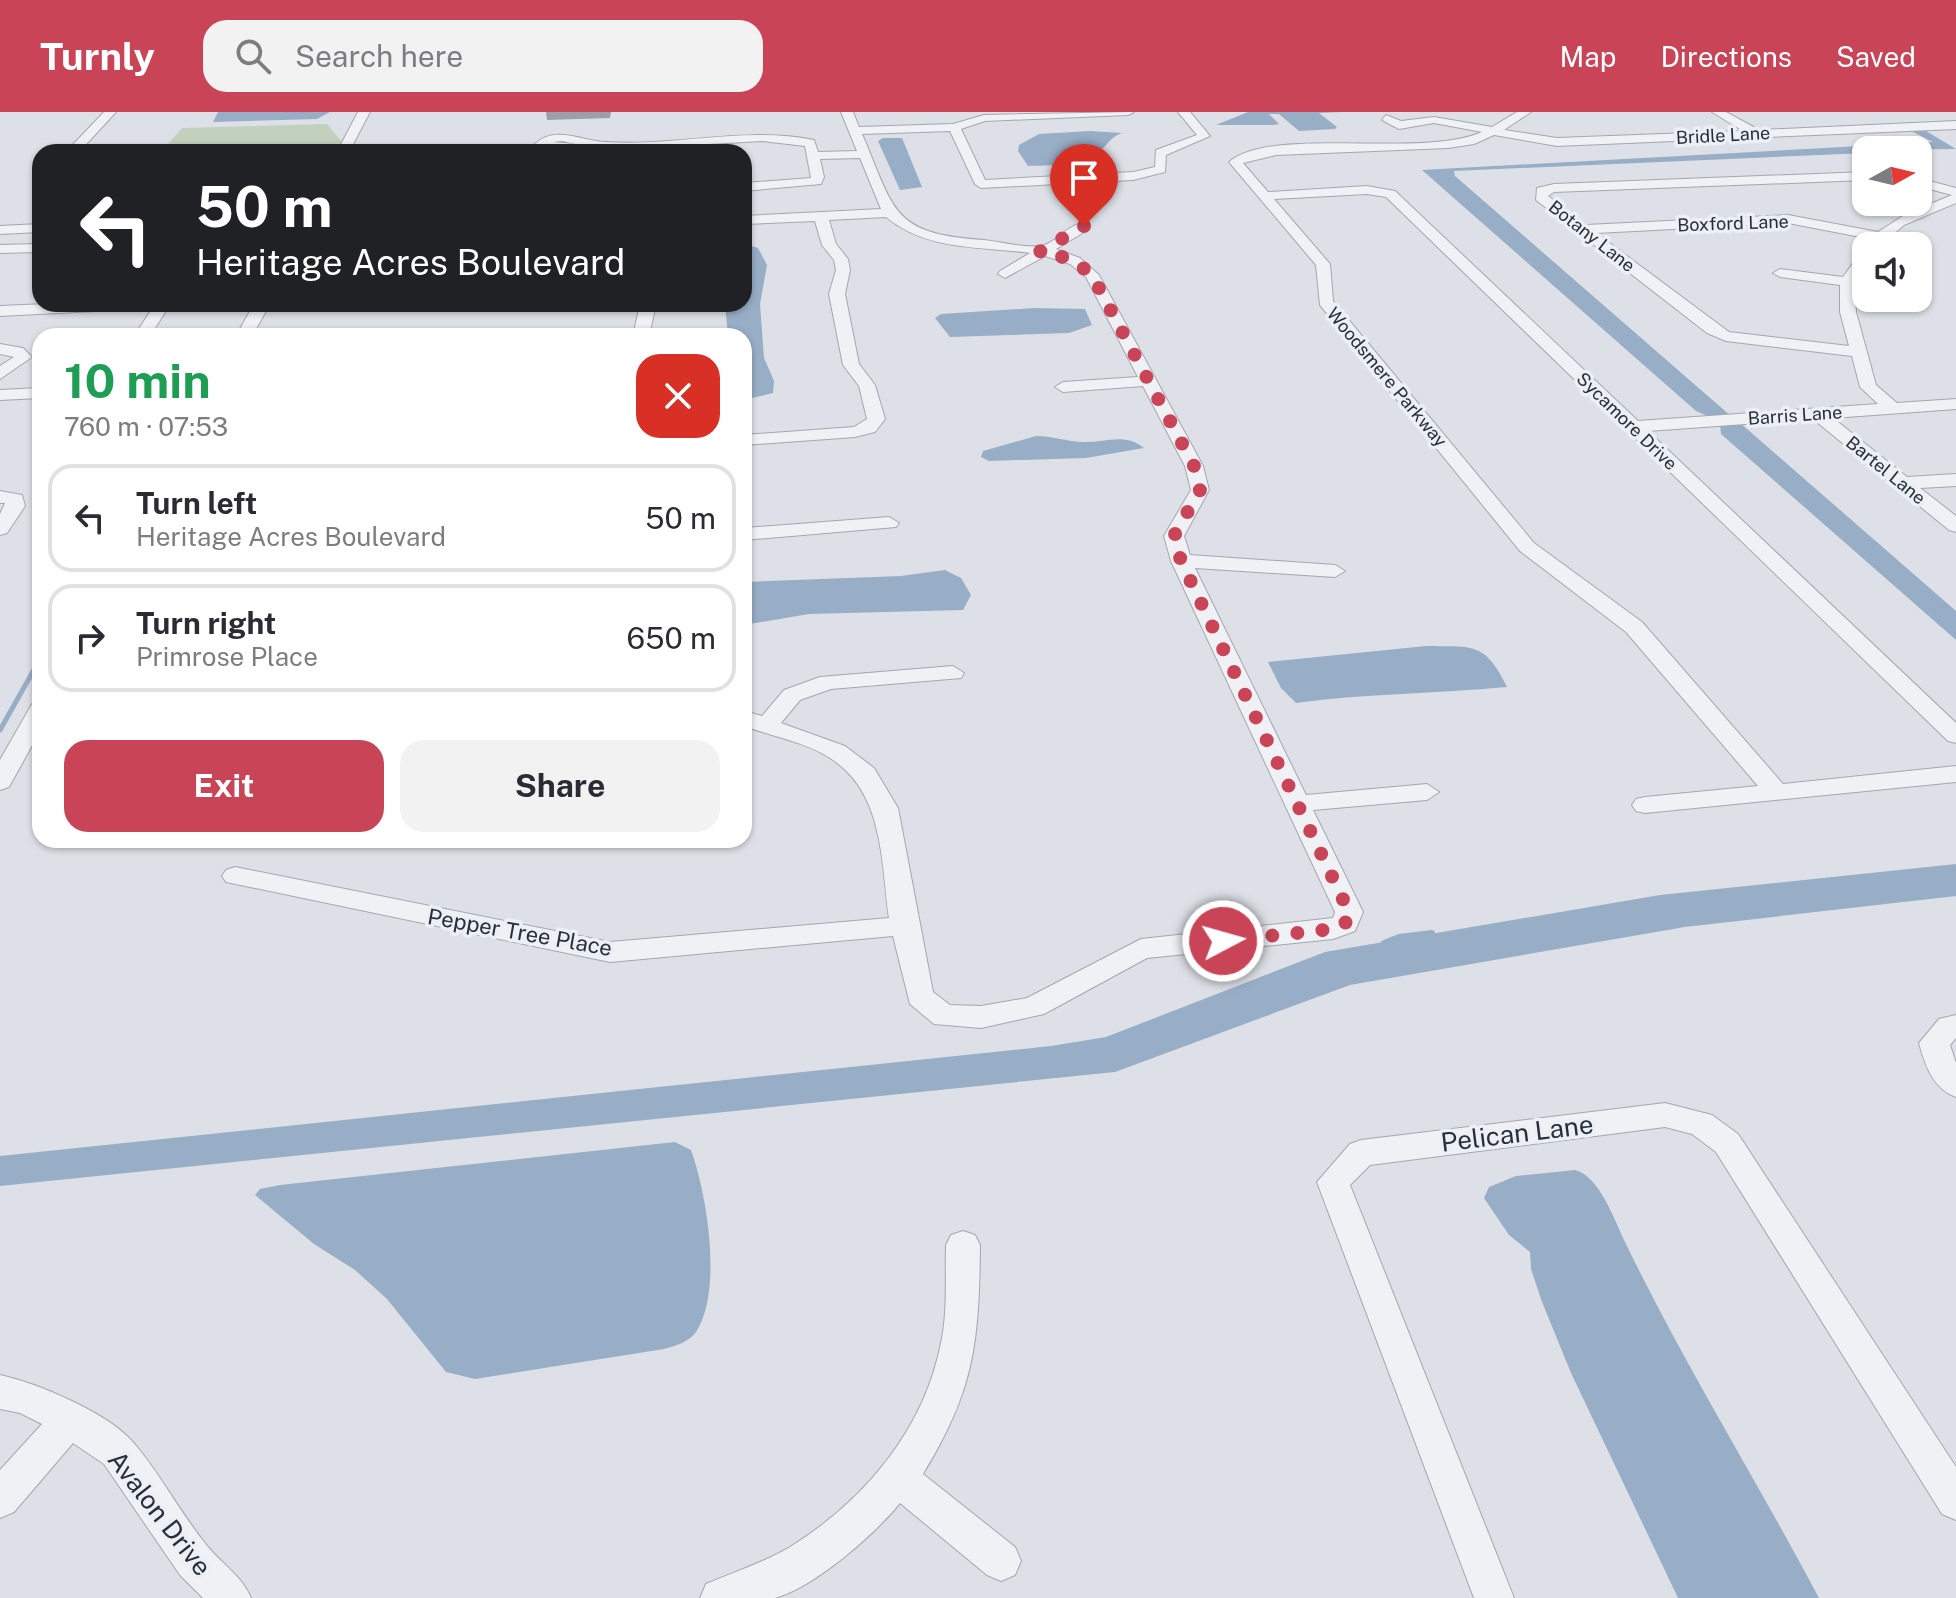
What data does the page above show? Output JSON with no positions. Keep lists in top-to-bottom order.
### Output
{
  "streets": {
    "street": [
      "Bridle Lane",
      "Boxford Lane",
      "Botany Lane",
      "Woodsmere Parkway",
      "Barris Lane",
      "Sycamore Drive",
      "Bartel Lane",
      "Pepper Tree Place",
      "Pelican Lane",
      "Avalon Drive"
    ]
  },
  "crossings": [
    ["Bridle Lane", "Woodsmere Parkway"],
    ["Boxford Lane", "Botany Lane"],
    ["Woodsmere Parkway", "Sycamore Drive"],
    ["Barris Lane", "Sycamore Drive"],
    ["Barris Lane", "Bartel Lane"]
  ],
  "north": "right",
  "page": {
    "header": "Turnly",
    "search": "Search here",
    "nav": ["Map", "Directions", "Saved"],
    "turn": ["50 m", "Heritage Acres Boulevard"],
    "heading": ["10 min", "760 m · 07:53"],
    "list": [
      {
        "name": "Turn left",
        "note": "Heritage Acres Boulevard",
        "value": "50 m"
      },
      {
        "name": "Turn right",
        "note": "Primrose Place",
        "value": "650 m"
      }
    ],
    "buttons": ["Exit", "Share"]
  }
}
